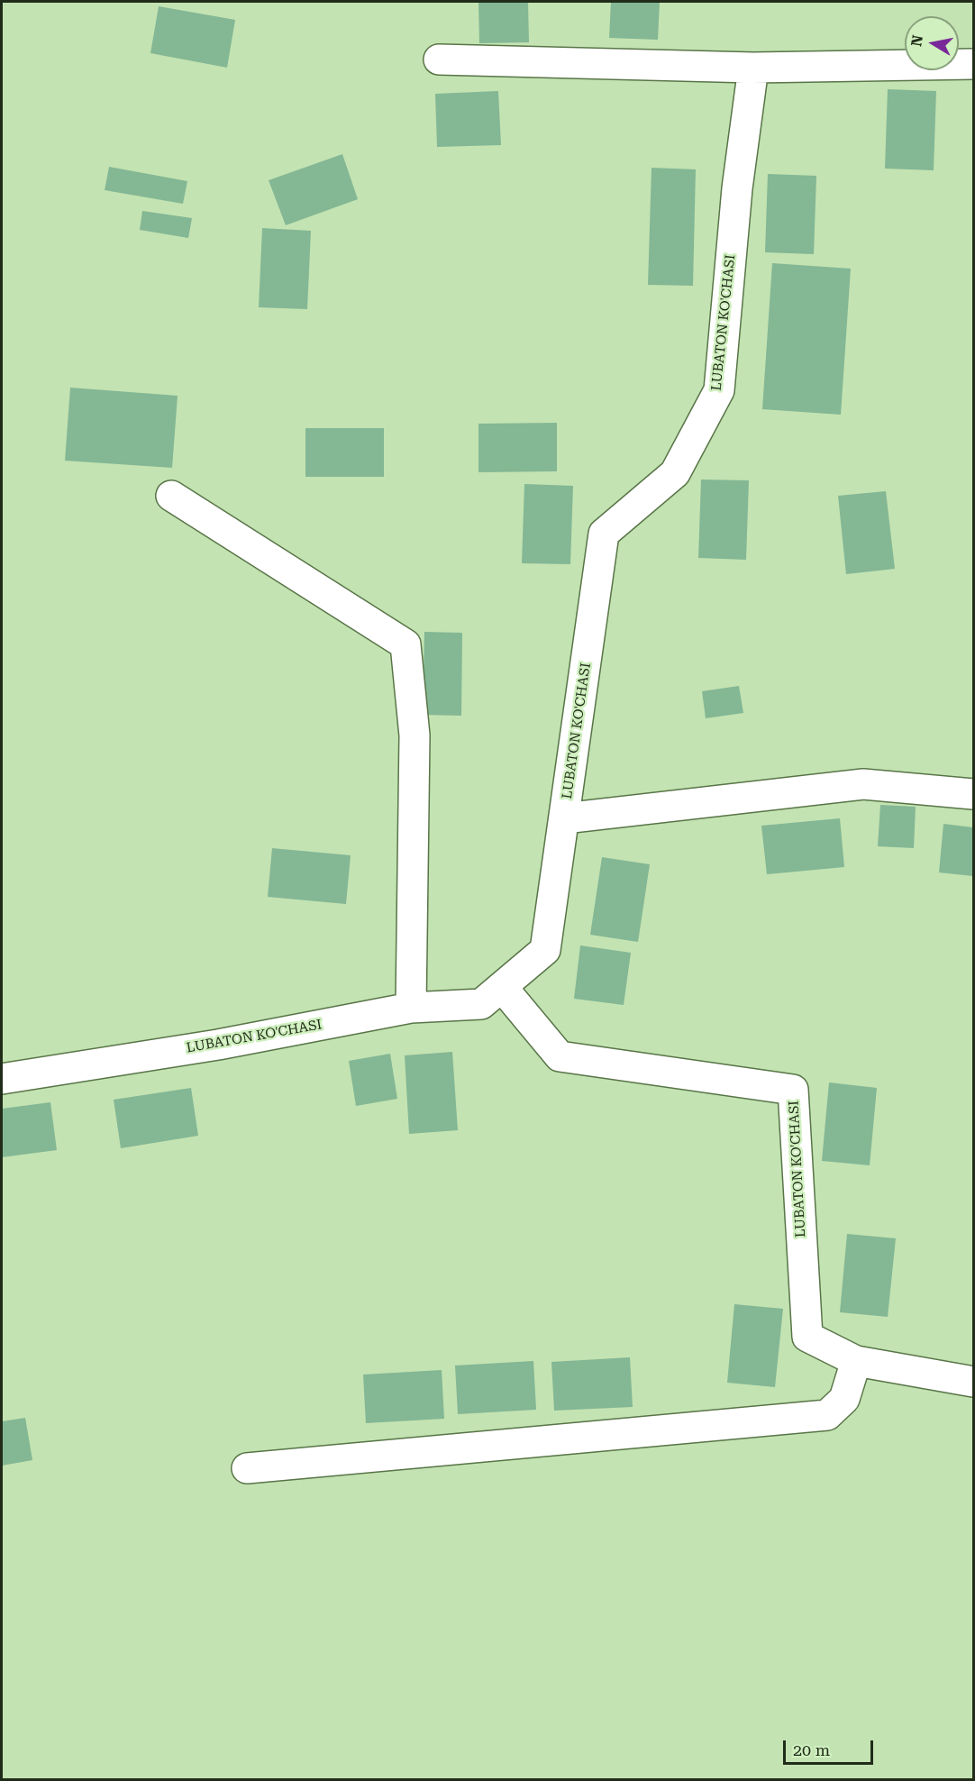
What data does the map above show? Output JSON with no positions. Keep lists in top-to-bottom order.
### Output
{
  "streets": {
    "street": ["LUBATON KO'CHASI"]
  },
  "scale_bar": "20 m",
  "north": "left"
}
